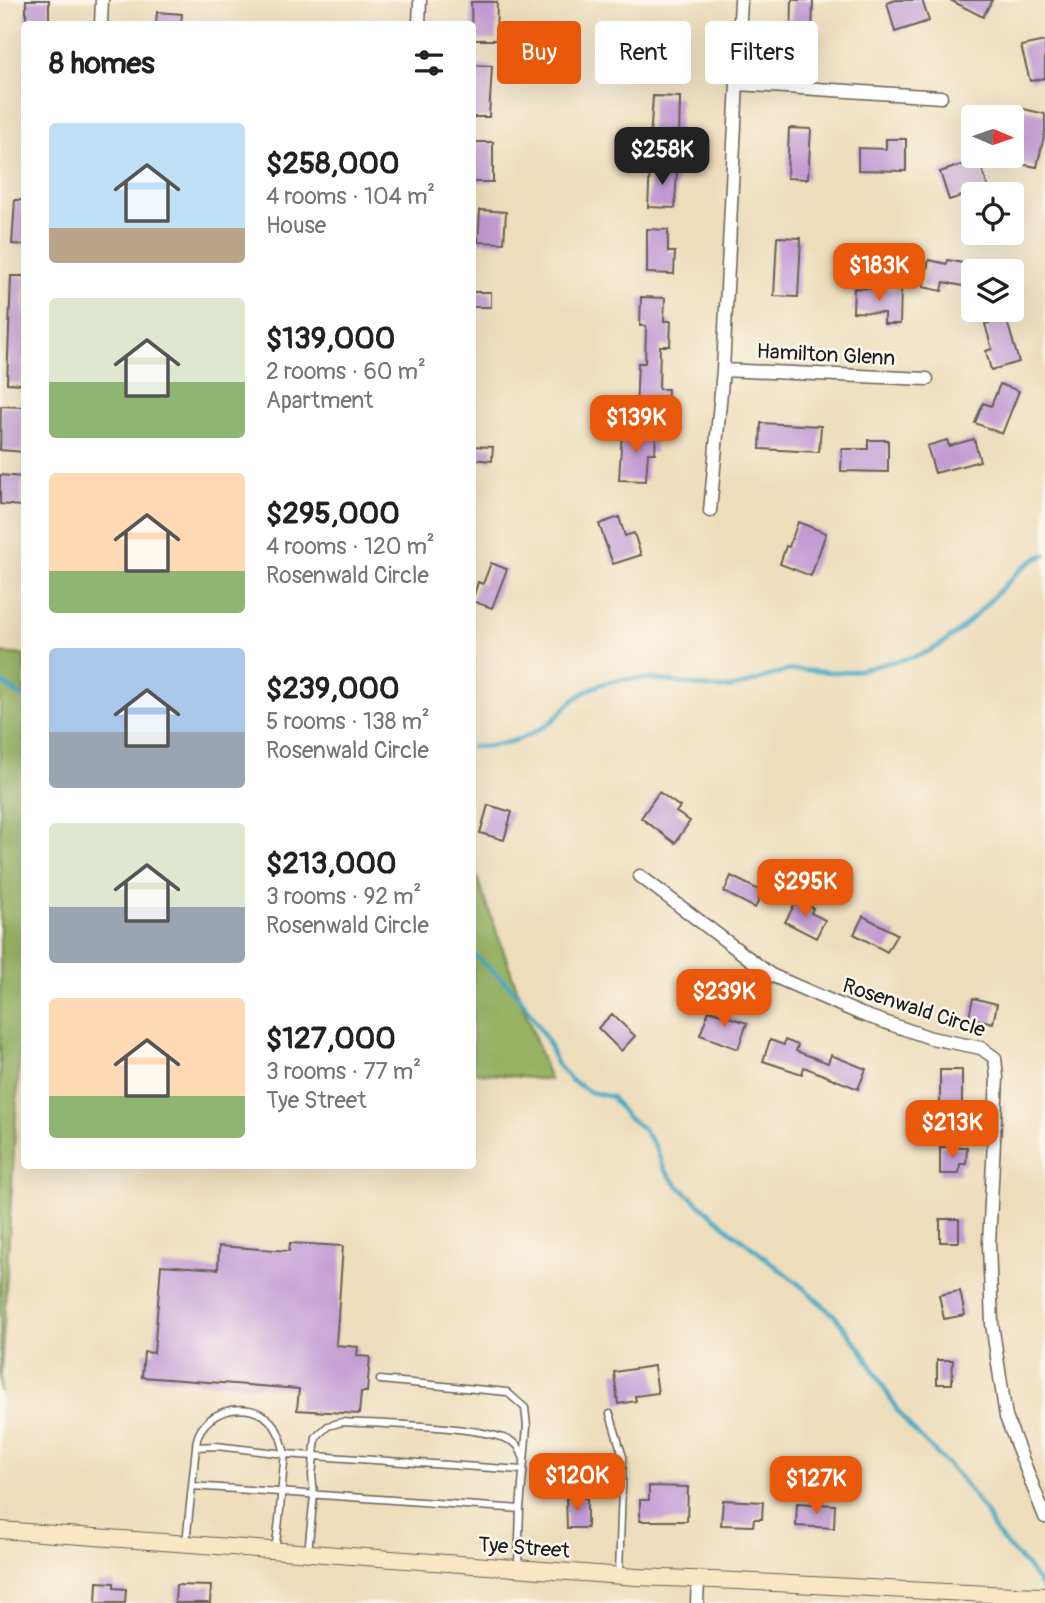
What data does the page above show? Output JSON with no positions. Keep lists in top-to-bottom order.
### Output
{
  "streets": {
    "street": ["Hamilton Glenn", "Rosenwald Circle", "Tye Street"]
  },
  "north": "right",
  "page": {
    "chip": ["Buy", "Rent", "Filters"],
    "heading": "8 homes",
    "list": [
      {
        "name": "$258,000",
        "note": "4 rooms · 104 m² · House"
      },
      {
        "name": "$139,000",
        "note": "2 rooms · 60 m² · Apartment"
      },
      {
        "name": "$295,000",
        "note": "4 rooms · 120 m² · Rosenwald Circle"
      },
      {
        "name": "$239,000",
        "note": "5 rooms · 138 m² · Rosenwald Circle"
      },
      {
        "name": "$213,000",
        "note": "3 rooms · 92 m² · Rosenwald Circle"
      },
      {
        "name": "$127,000",
        "note": "3 rooms · 77 m² · Tye Street"
      }
    ],
    "price": [
      "$258K",
      "$183K",
      "$139K",
      "$295K",
      "$239K",
      "$213K",
      "$120K",
      "$127K"
    ]
  }
}
